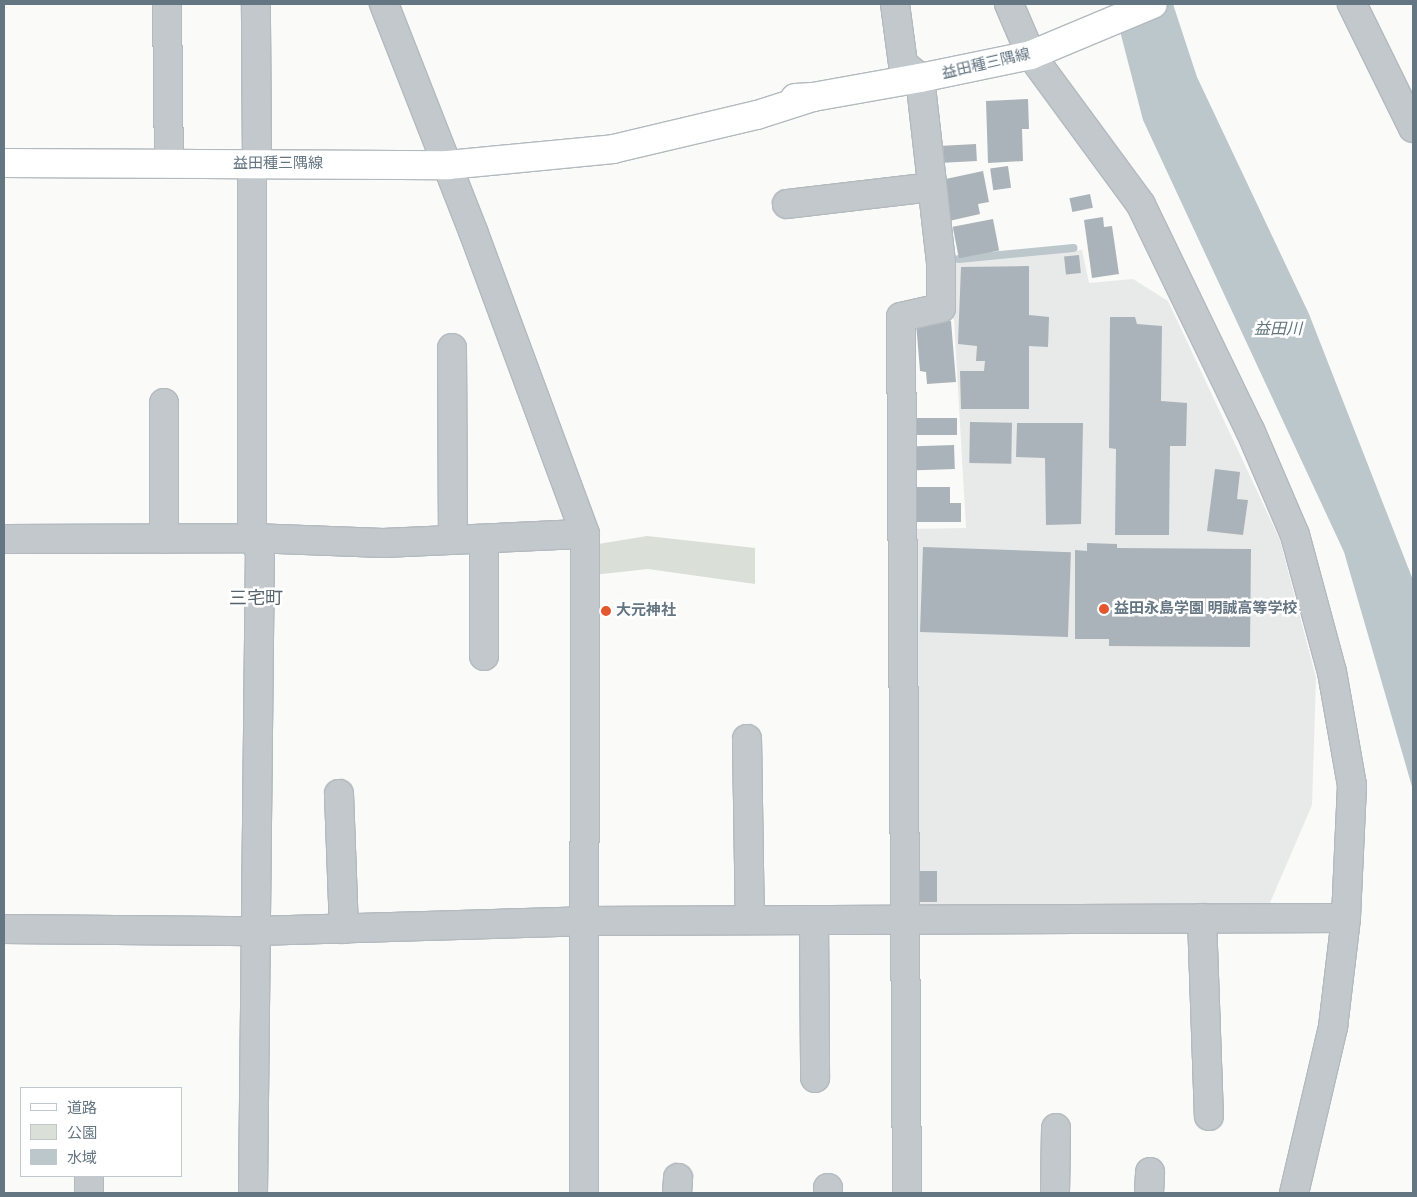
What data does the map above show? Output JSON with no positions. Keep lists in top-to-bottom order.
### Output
{
  "streets": {
    "main road": ["益田種三隅線"]
  },
  "districts": ["三宅町"],
  "water": ["益田川"],
  "places": ["益田永島学園 明誠高等学校", "大元神社"],
  "legend": ["道路", "公園", "水域"]
}
